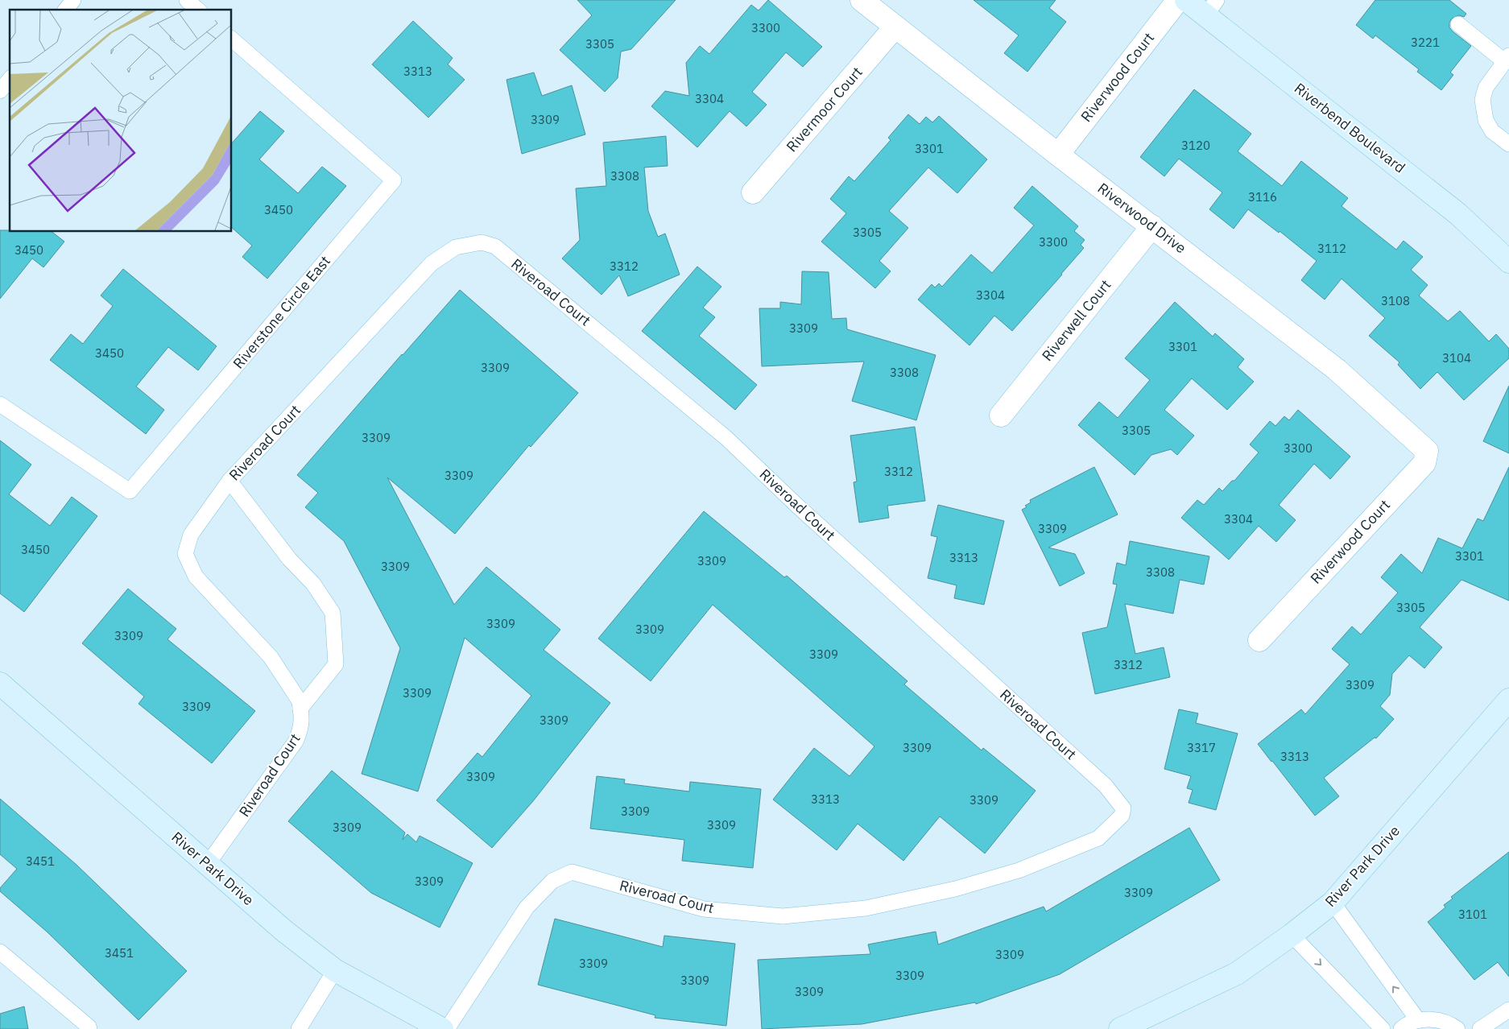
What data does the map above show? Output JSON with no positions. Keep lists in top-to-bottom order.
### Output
{
  "streets": {
    "street": [
      "Riverwood Court",
      "Rivermoor Court",
      "Riverbend Boulevard",
      "Riverwood Drive",
      "Riverwell Court",
      "River Park Drive"
    ],
    "lane": ["Riveroad Court", "Riverstone Circle East"]
  },
  "crossings": [
    ["Riverwood Court", "Riverwood Drive"],
    ["Rivermoor Court", "Riverwood Drive"],
    ["Riverwood Drive", "Riverwell Court"],
    ["Riveroad Court", "River Park Drive"]
  ],
  "house_numbers": [
    "3300",
    "3221",
    "3305",
    "3313",
    "3304",
    "3309",
    "3120",
    "3301",
    "3308",
    "3116",
    "3450",
    "3305",
    "3300",
    "3112",
    "3450",
    "3312",
    "3304",
    "3108",
    "3309",
    "3301",
    "3450",
    "3104",
    "3309",
    "3308",
    "3305",
    "3309",
    "3300",
    "3312",
    "3309",
    "3304",
    "3309",
    "3450",
    "3301",
    "3313",
    "3309",
    "3309",
    "3308",
    "3305",
    "3309",
    "3309",
    "3309",
    "3309",
    "3312",
    "3309",
    "3309",
    "3309",
    "3309",
    "3309",
    "3317",
    "3313",
    "3309",
    "3313",
    "3309",
    "3309",
    "3309",
    "3309",
    "3451",
    "3309",
    "3309",
    "3101",
    "3451",
    "3309",
    "3309",
    "3309",
    "3309",
    "3309"
  ]
}
